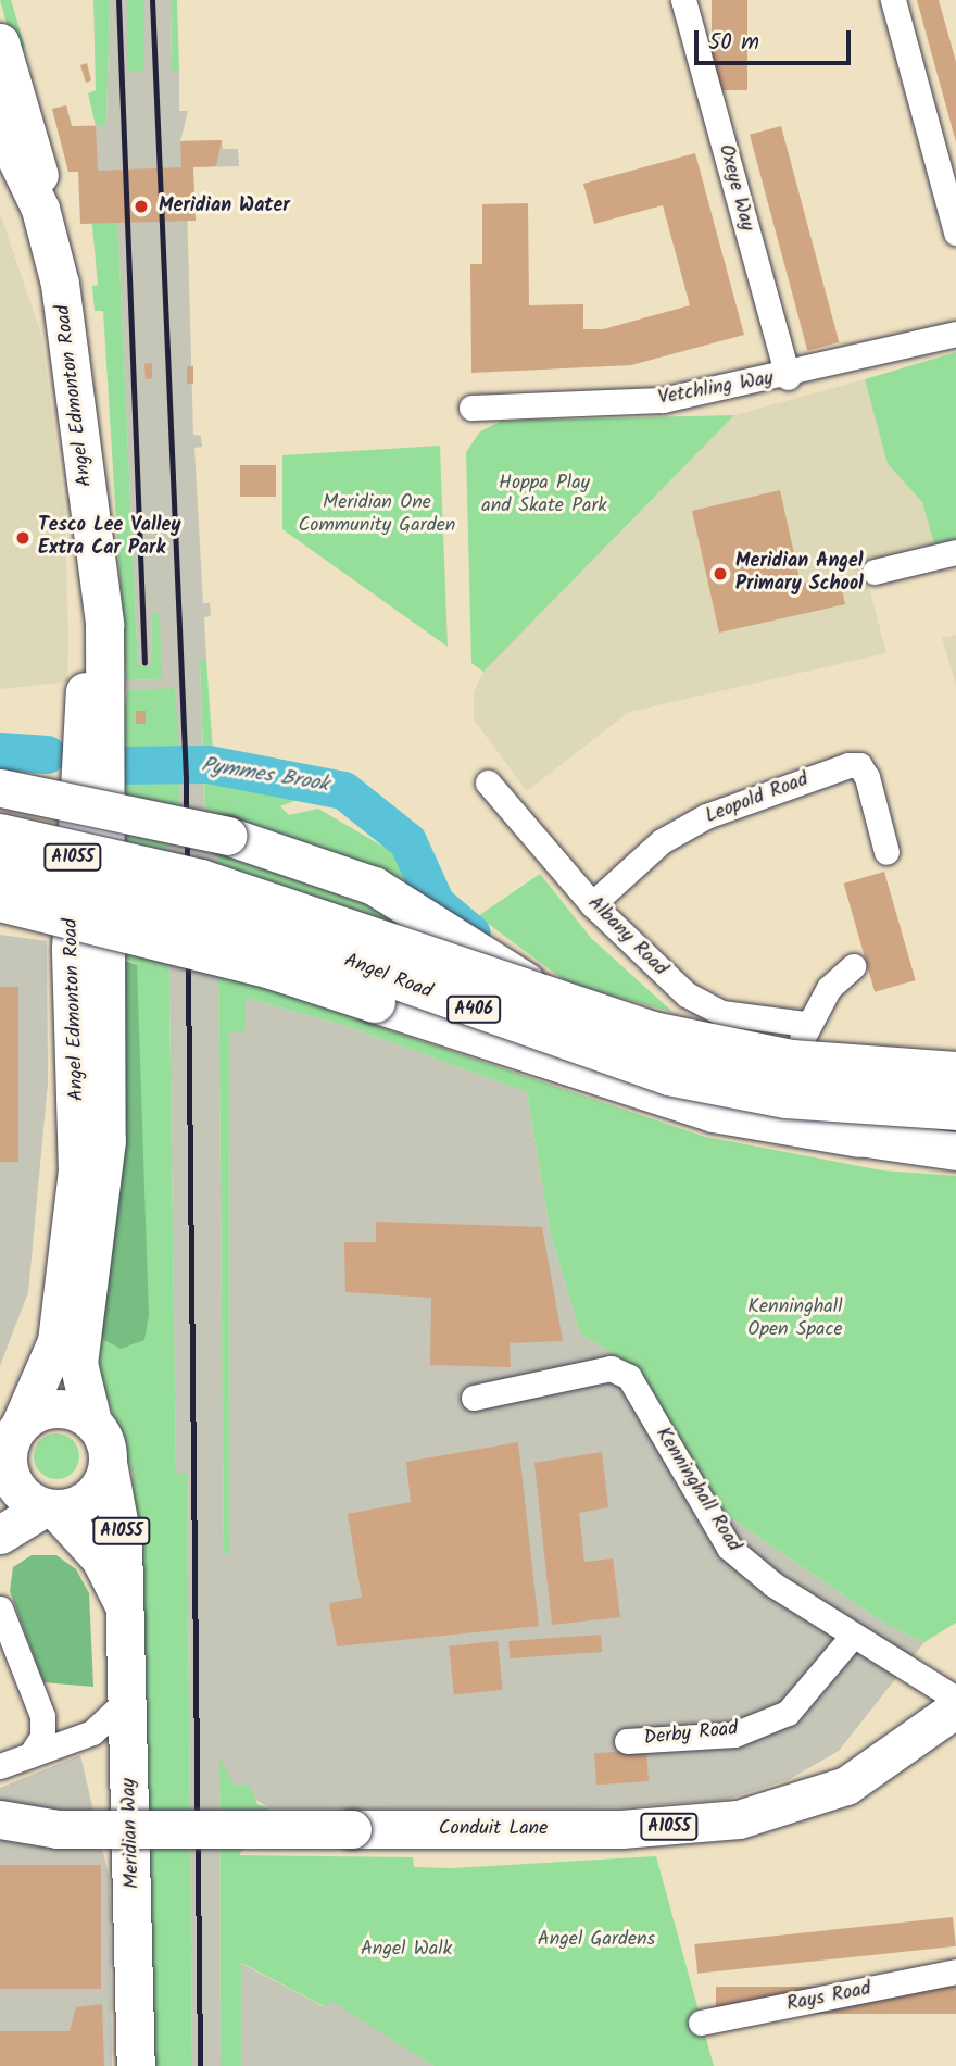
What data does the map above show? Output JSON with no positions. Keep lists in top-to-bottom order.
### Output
{
  "streets": {
    "highway": ["Angel Road", "A406"],
    "main road": [
      "Angel Edmonton Road",
      "A1055",
      "Conduit Lane",
      "Meridian Way"
    ],
    "street": [
      "Oxeye Way",
      "Vetchling Way",
      "Leopold Road",
      "Albany Road",
      "Kenninghall Road",
      "Derby Road",
      "Rays Road"
    ]
  },
  "crossings": [
    ["Oxeye Way", "Vetchling Way"],
    ["Angel Edmonton Road", "Meridian Way"],
    ["Leopold Road", "Albany Road"],
    ["Angel Road", "A406"],
    ["Kenninghall Road", "Derby Road"]
  ],
  "water": ["Pymmes Brook"],
  "parks": [
    "Hoppa Play and Skate Park",
    "Meridian One Community Garden",
    "Kenninghall Open Space",
    "Angel Gardens",
    "Angel Walk"
  ],
  "places": ["Meridian Water", "Tesco Lee Valley Extra Car Park", "Meridian Angel Primary School"],
  "scale_bar": "50 m"
}
